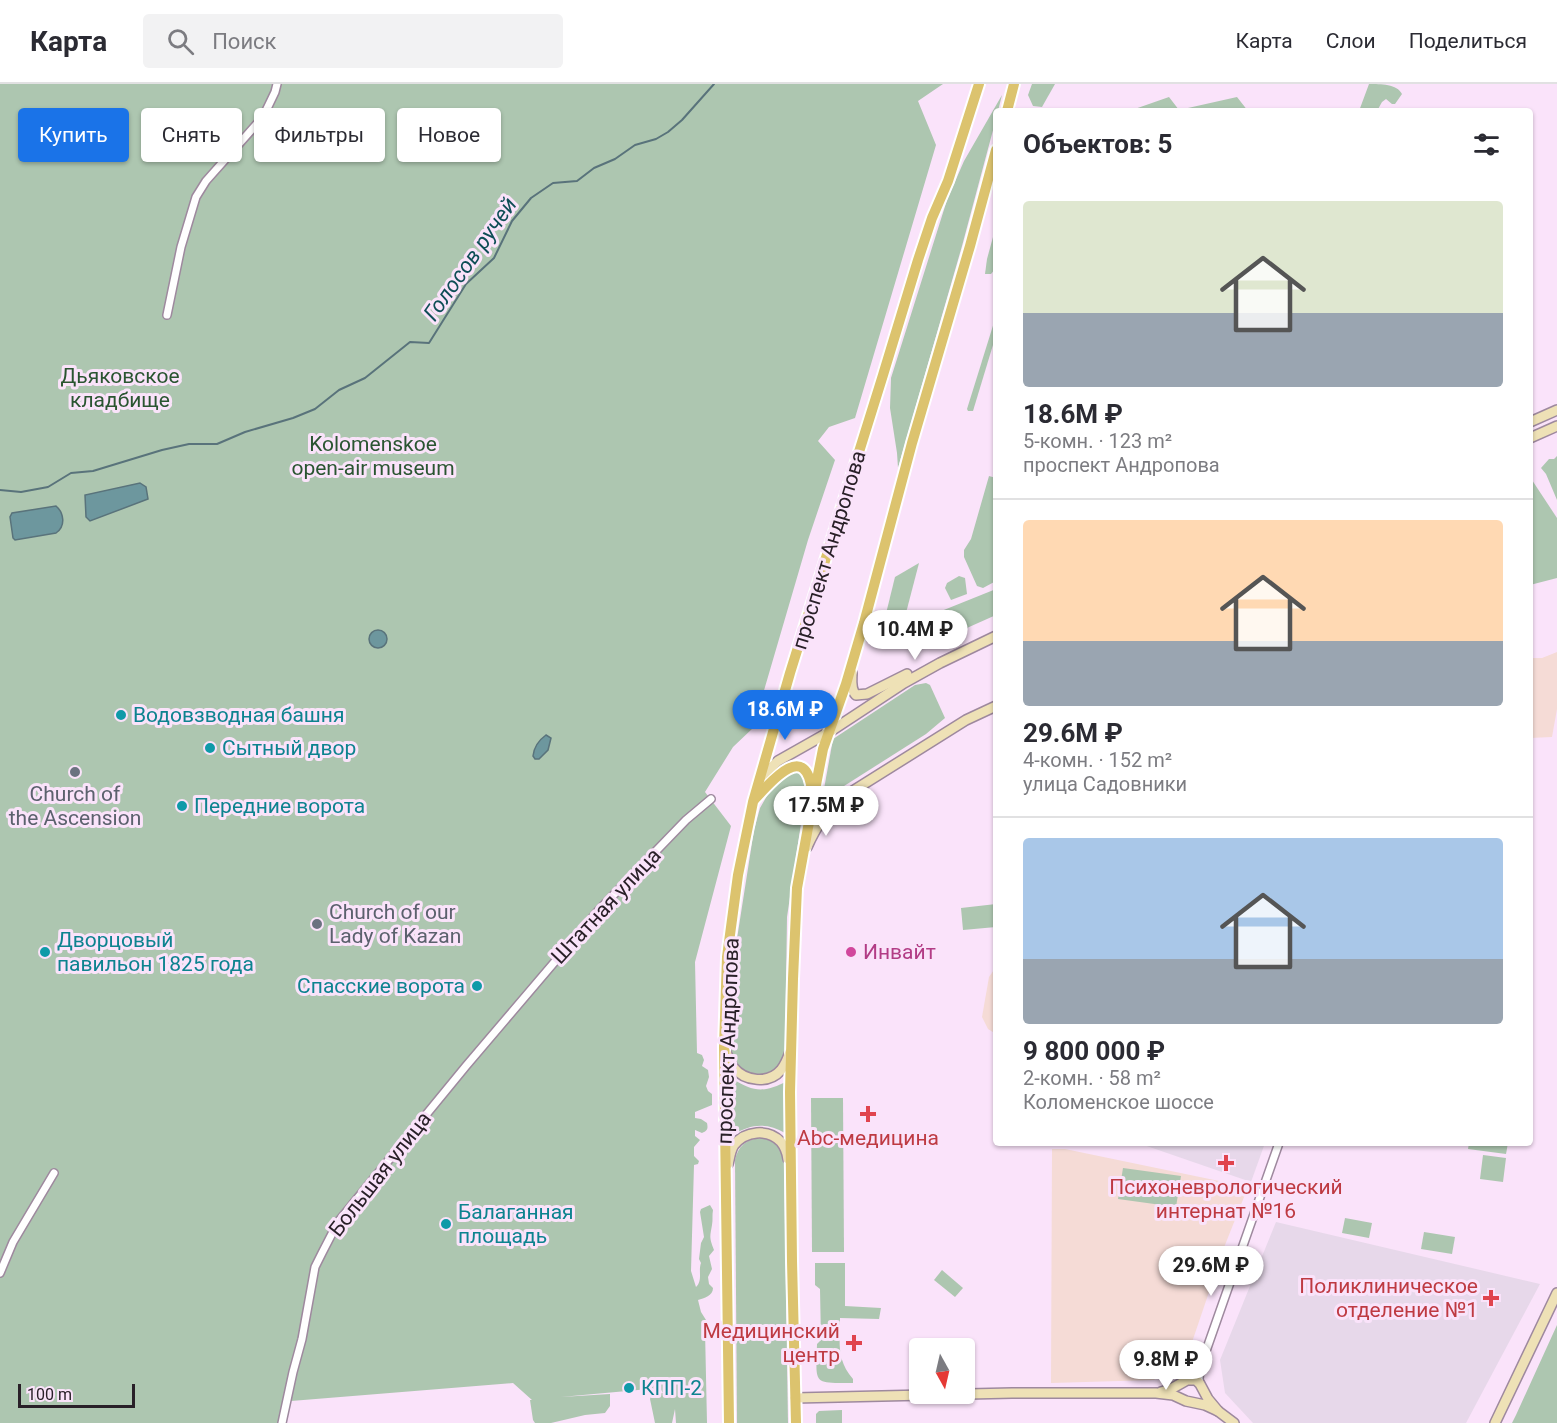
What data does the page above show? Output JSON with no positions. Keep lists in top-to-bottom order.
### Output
{
  "streets": {
    "main road": ["проспект Андропова"],
    "street": ["Штатная улица", "Большая улица"]
  },
  "crossings": [
    ["Штатная улица", "Большая улица"]
  ],
  "water": ["Голосов ручей"],
  "parks": ["Дьяковское кладбище", "Kolomenskoe open-air museum"],
  "places": {
    "other": [
      "Водовзводная башня",
      "Сытный двор",
      "Church of the Ascension",
      "Передние ворота",
      "Church of our Lady of Kazan",
      "Дворцовый павильон 1825 года",
      "Инвайт",
      "Спасские ворота",
      "Балаганная площадь",
      "КПП-2"
    ],
    "health": [
      "Abc-медицина",
      "Психоневрологический интернат №16",
      "Поликлиническое отделение №1",
      "Медицинский центр"
    ]
  },
  "scale_bar": "100 m",
  "north": "bottom",
  "page": {
    "header": "Карта",
    "search": "Поиск",
    "nav": ["Карта", "Слои", "Поделиться"],
    "chip": [
      "Купить",
      "Снять",
      "Фильтры",
      "Новое"
    ],
    "heading": "Объектов: 5",
    "list": [
      {
        "name": "18.6M ₽",
        "note": "5-комн. · 123 m² · проспект Андропова"
      },
      {
        "name": "29.6M ₽",
        "note": "4-комн. · 152 m² · улица Садовники"
      },
      {
        "name": "9 800 000 ₽",
        "note": "2-комн. · 58 m² · Коломенское шоссе"
      }
    ],
    "price": [
      "10.4M ₽",
      "18.6M ₽",
      "17.5M ₽",
      "29.6M ₽",
      "9.8M ₽"
    ],
    "scale": "100 m"
  }
}
